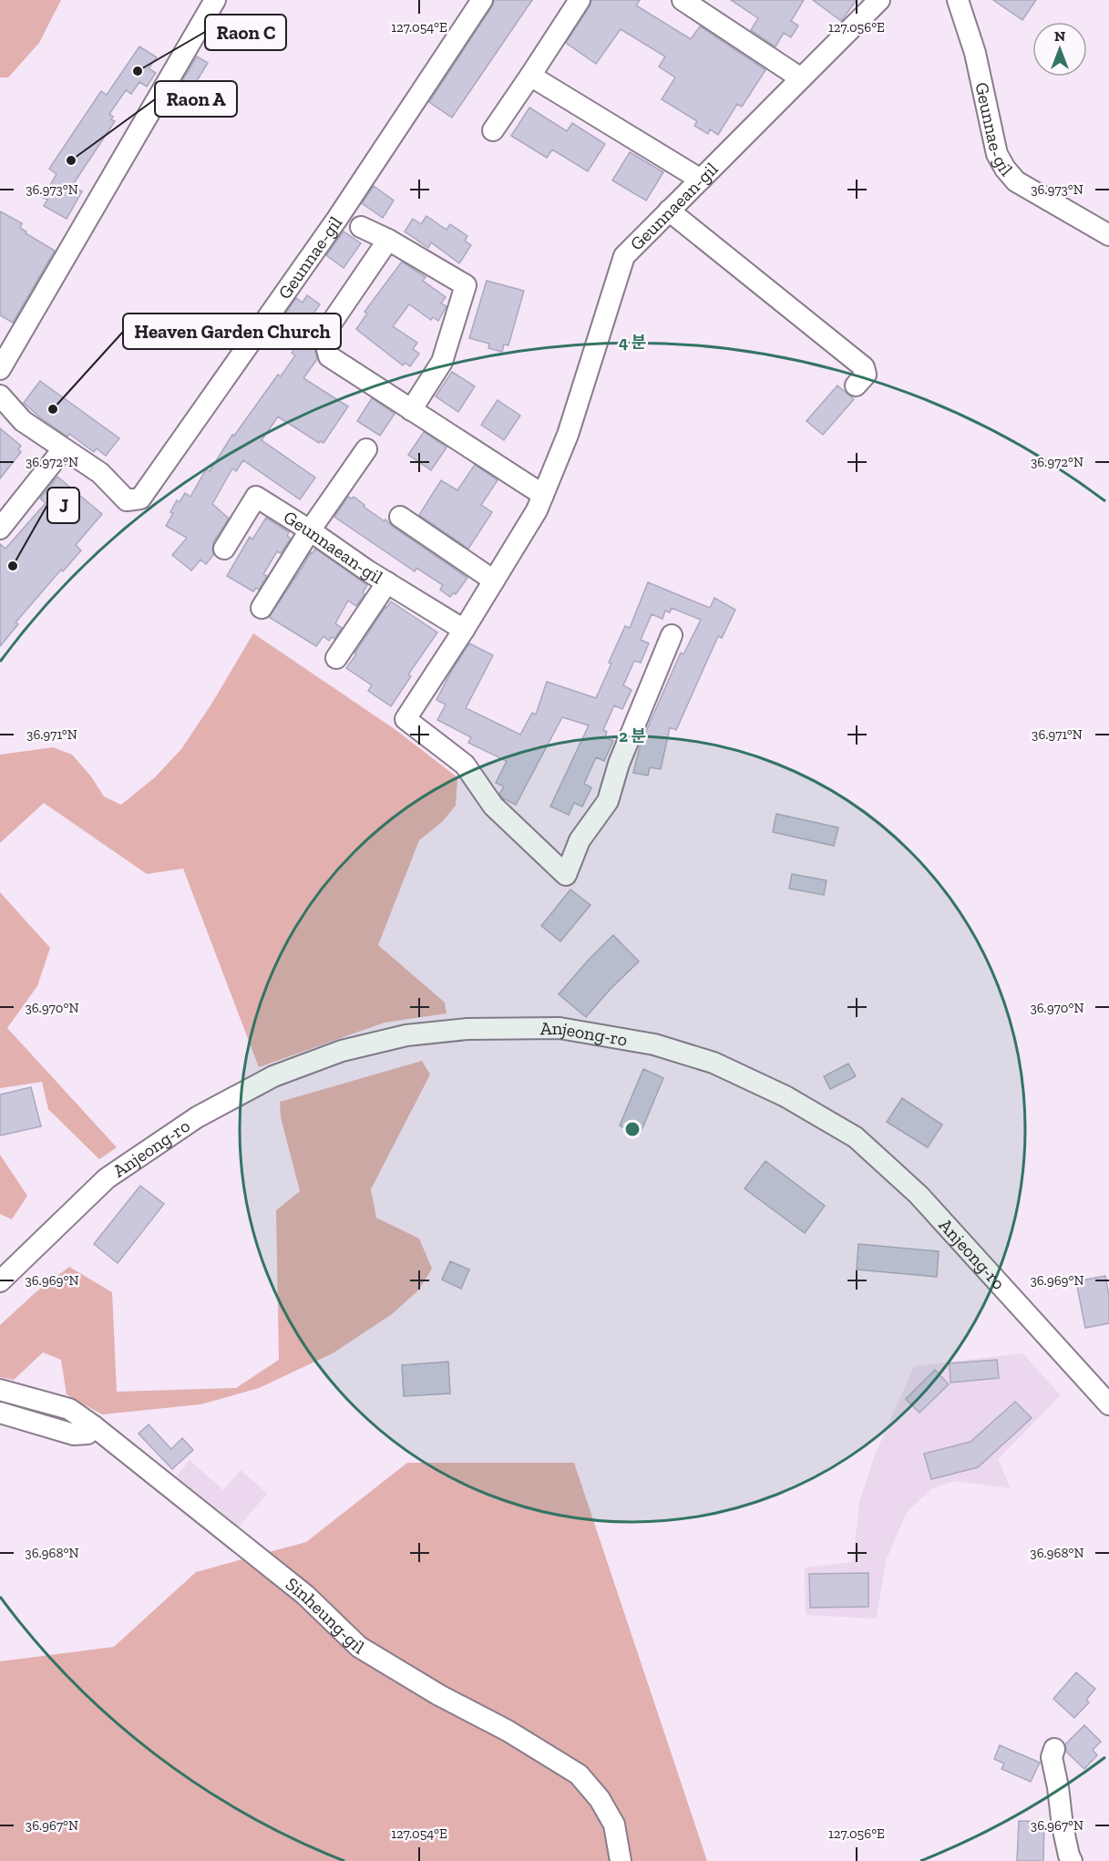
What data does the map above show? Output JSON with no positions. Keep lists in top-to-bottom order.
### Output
{
  "streets": {
    "street": [
      "Geunnae-gil",
      "Geunnaean-gil",
      "Anjeong-ro",
      "Sinheung-gil"
    ]
  },
  "places": [
    "Raon C",
    "Raon A",
    "Heaven Garden Church",
    "J"
  ],
  "north": "top",
  "coordinates": [
    "127.054°E",
    "127.056°E",
    "36.973°N",
    "36.972°N",
    "36.971°N",
    "36.970°N",
    "36.969°N",
    "36.968°N",
    "36.967°N"
  ],
  "rings": ["4 분", "2 분"]
}
